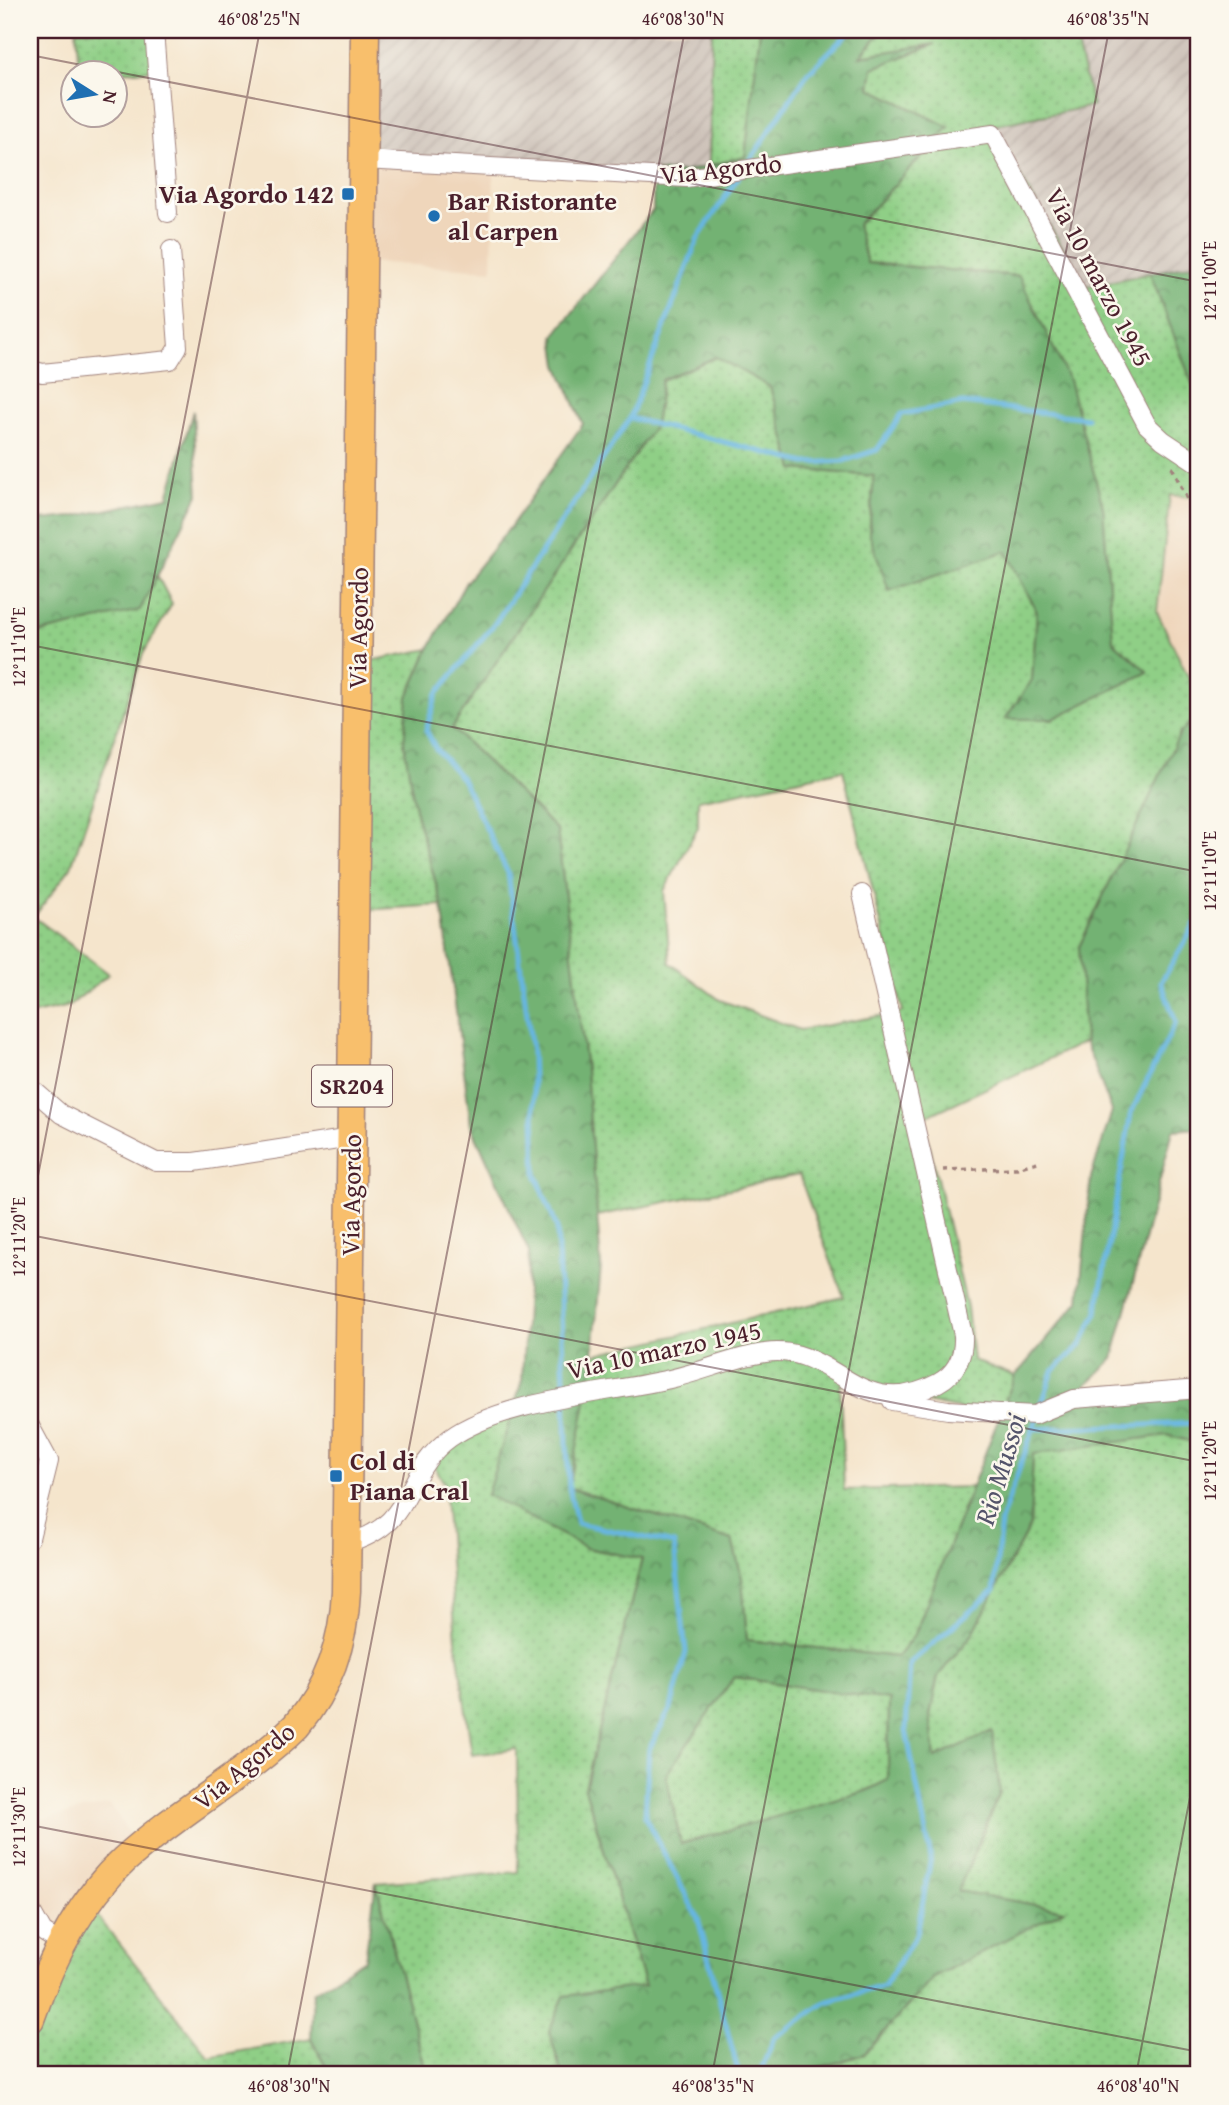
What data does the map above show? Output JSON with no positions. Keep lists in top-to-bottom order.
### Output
{
  "streets": {
    "main road": ["Via Agordo", "SR204"],
    "street": ["Via 10 marzo 1945"]
  },
  "crossings": [
    ["Via Agordo", "Via 10 marzo 1945"]
  ],
  "water": ["Rio Mussoi"],
  "places": {
    "transit": ["Via Agordo 142", "Col di Piana Cral"],
    "other": ["Bar Ristorante al Carpen"]
  },
  "north": "right",
  "coordinates": [
    "46°08'25\"N",
    "46°08'30\"N",
    "46°08'35\"N",
    "12°11'00\"E",
    "12°11'10\"E",
    "12°11'20\"E",
    "12°11'30\"E",
    "46°08'40\"N"
  ]
}
